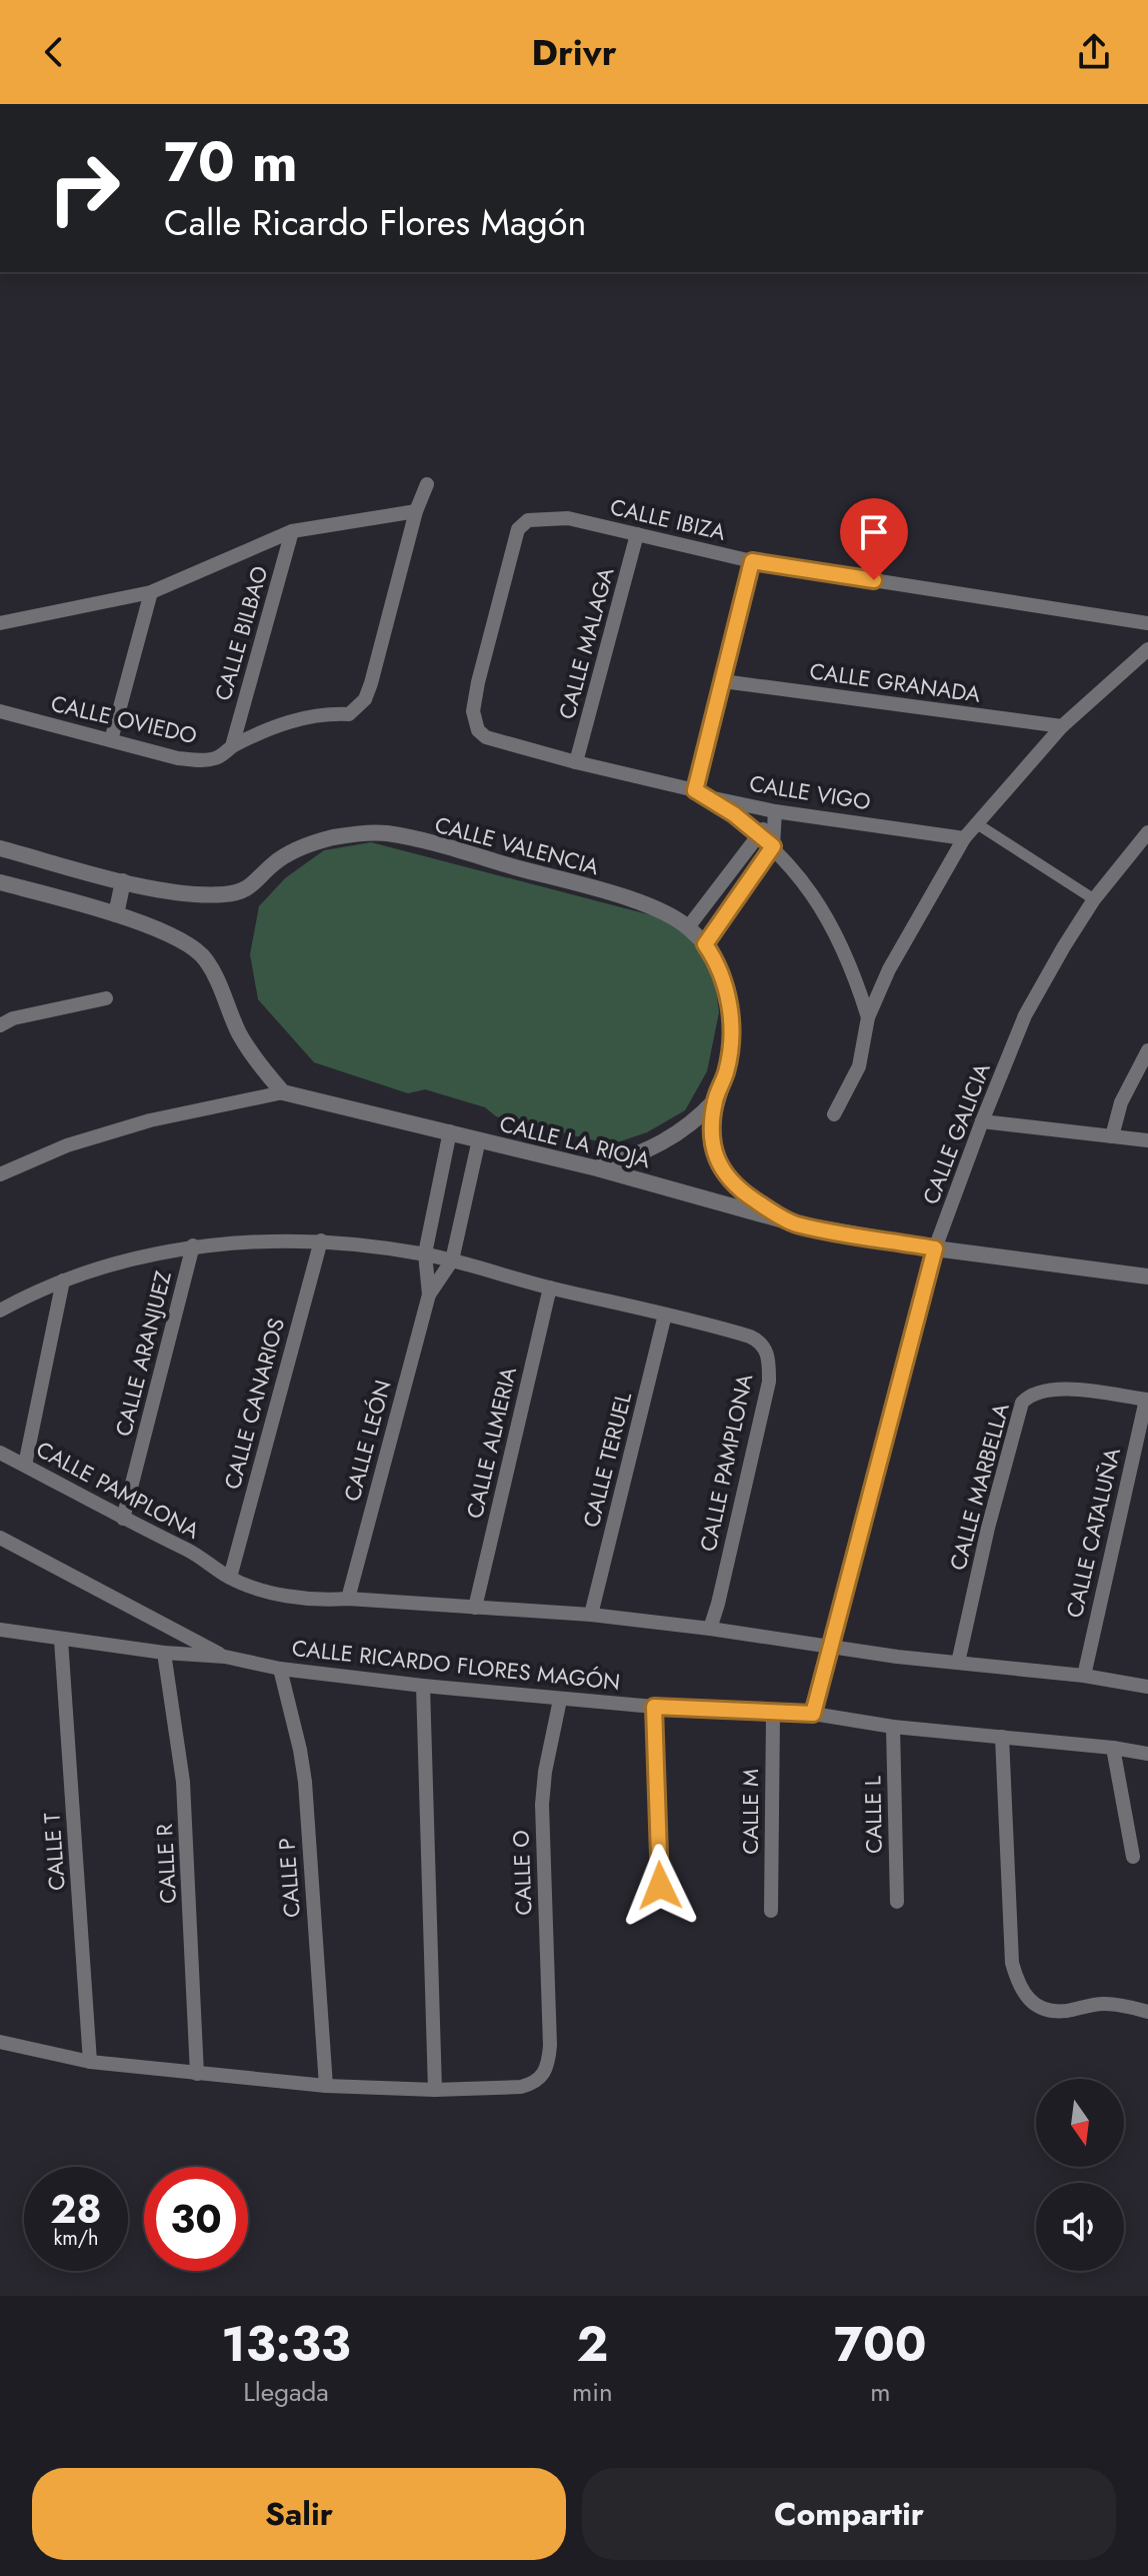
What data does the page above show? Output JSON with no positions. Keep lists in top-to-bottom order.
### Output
{
  "streets": {
    "street": [
      "CALLE IBIZA",
      "CALLE BILBAO",
      "CALLE MALAGA",
      "CALLE GRANADA",
      "CALLE OVIEDO",
      "CALLE VIGO",
      "CALLE VALENCIA",
      "CALLE GALICIA",
      "CALLE LA RIOJA",
      "CALLE ARANJUEZ",
      "CALLE CANARIOS",
      "CALLE LEÓN",
      "CALLE ALMERIA",
      "CALLE TERUEL",
      "CALLE PAMPLONA",
      "CALLE MARBELLA",
      "CALLE CATALUÑA",
      "CALLE RICARDO FLORES MAGÓN",
      "CALLE M",
      "CALLE L",
      "CALLE T",
      "CALLE R",
      "CALLE O",
      "CALLE P"
    ]
  },
  "crossings": [
    ["CALLE IBIZA", "CALLE MALAGA"],
    ["CALLE IBIZA", "CALLE VIGO"],
    ["CALLE BILBAO", "CALLE OVIEDO"],
    ["CALLE MALAGA", "CALLE VIGO"],
    ["CALLE VALENCIA", "CALLE LA RIOJA"],
    ["CALLE GALICIA", "CALLE LA RIOJA"],
    ["CALLE GALICIA", "CALLE RICARDO FLORES MAGÓN"],
    ["CALLE LA RIOJA", "CALLE LEÓN"],
    ["CALLE ARANJUEZ", "CALLE PAMPLONA"],
    ["CALLE CANARIOS", "CALLE PAMPLONA"],
    ["CALLE LEÓN", "CALLE PAMPLONA"],
    ["CALLE ALMERIA", "CALLE PAMPLONA"],
    ["CALLE TERUEL", "CALLE PAMPLONA"],
    ["CALLE MARBELLA", "CALLE CATALUÑA"],
    ["CALLE RICARDO FLORES MAGÓN", "CALLE M"],
    ["CALLE RICARDO FLORES MAGÓN", "CALLE L"],
    ["CALLE RICARDO FLORES MAGÓN", "CALLE T"],
    ["CALLE RICARDO FLORES MAGÓN", "CALLE R"],
    ["CALLE RICARDO FLORES MAGÓN", "CALLE O"],
    ["CALLE RICARDO FLORES MAGÓN", "CALLE P"]
  ],
  "north": "bottom",
  "page": {
    "header": "Drivr",
    "turn": ["70 m", "Calle Ricardo Flores Magón"],
    "speed": "28 km/h",
    "limit": "30",
    "eta": [
      "13:33",
      "Llegada",
      "2",
      "min",
      "700",
      "m"
    ],
    "buttons": ["Salir", "Compartir"]
  }
}
